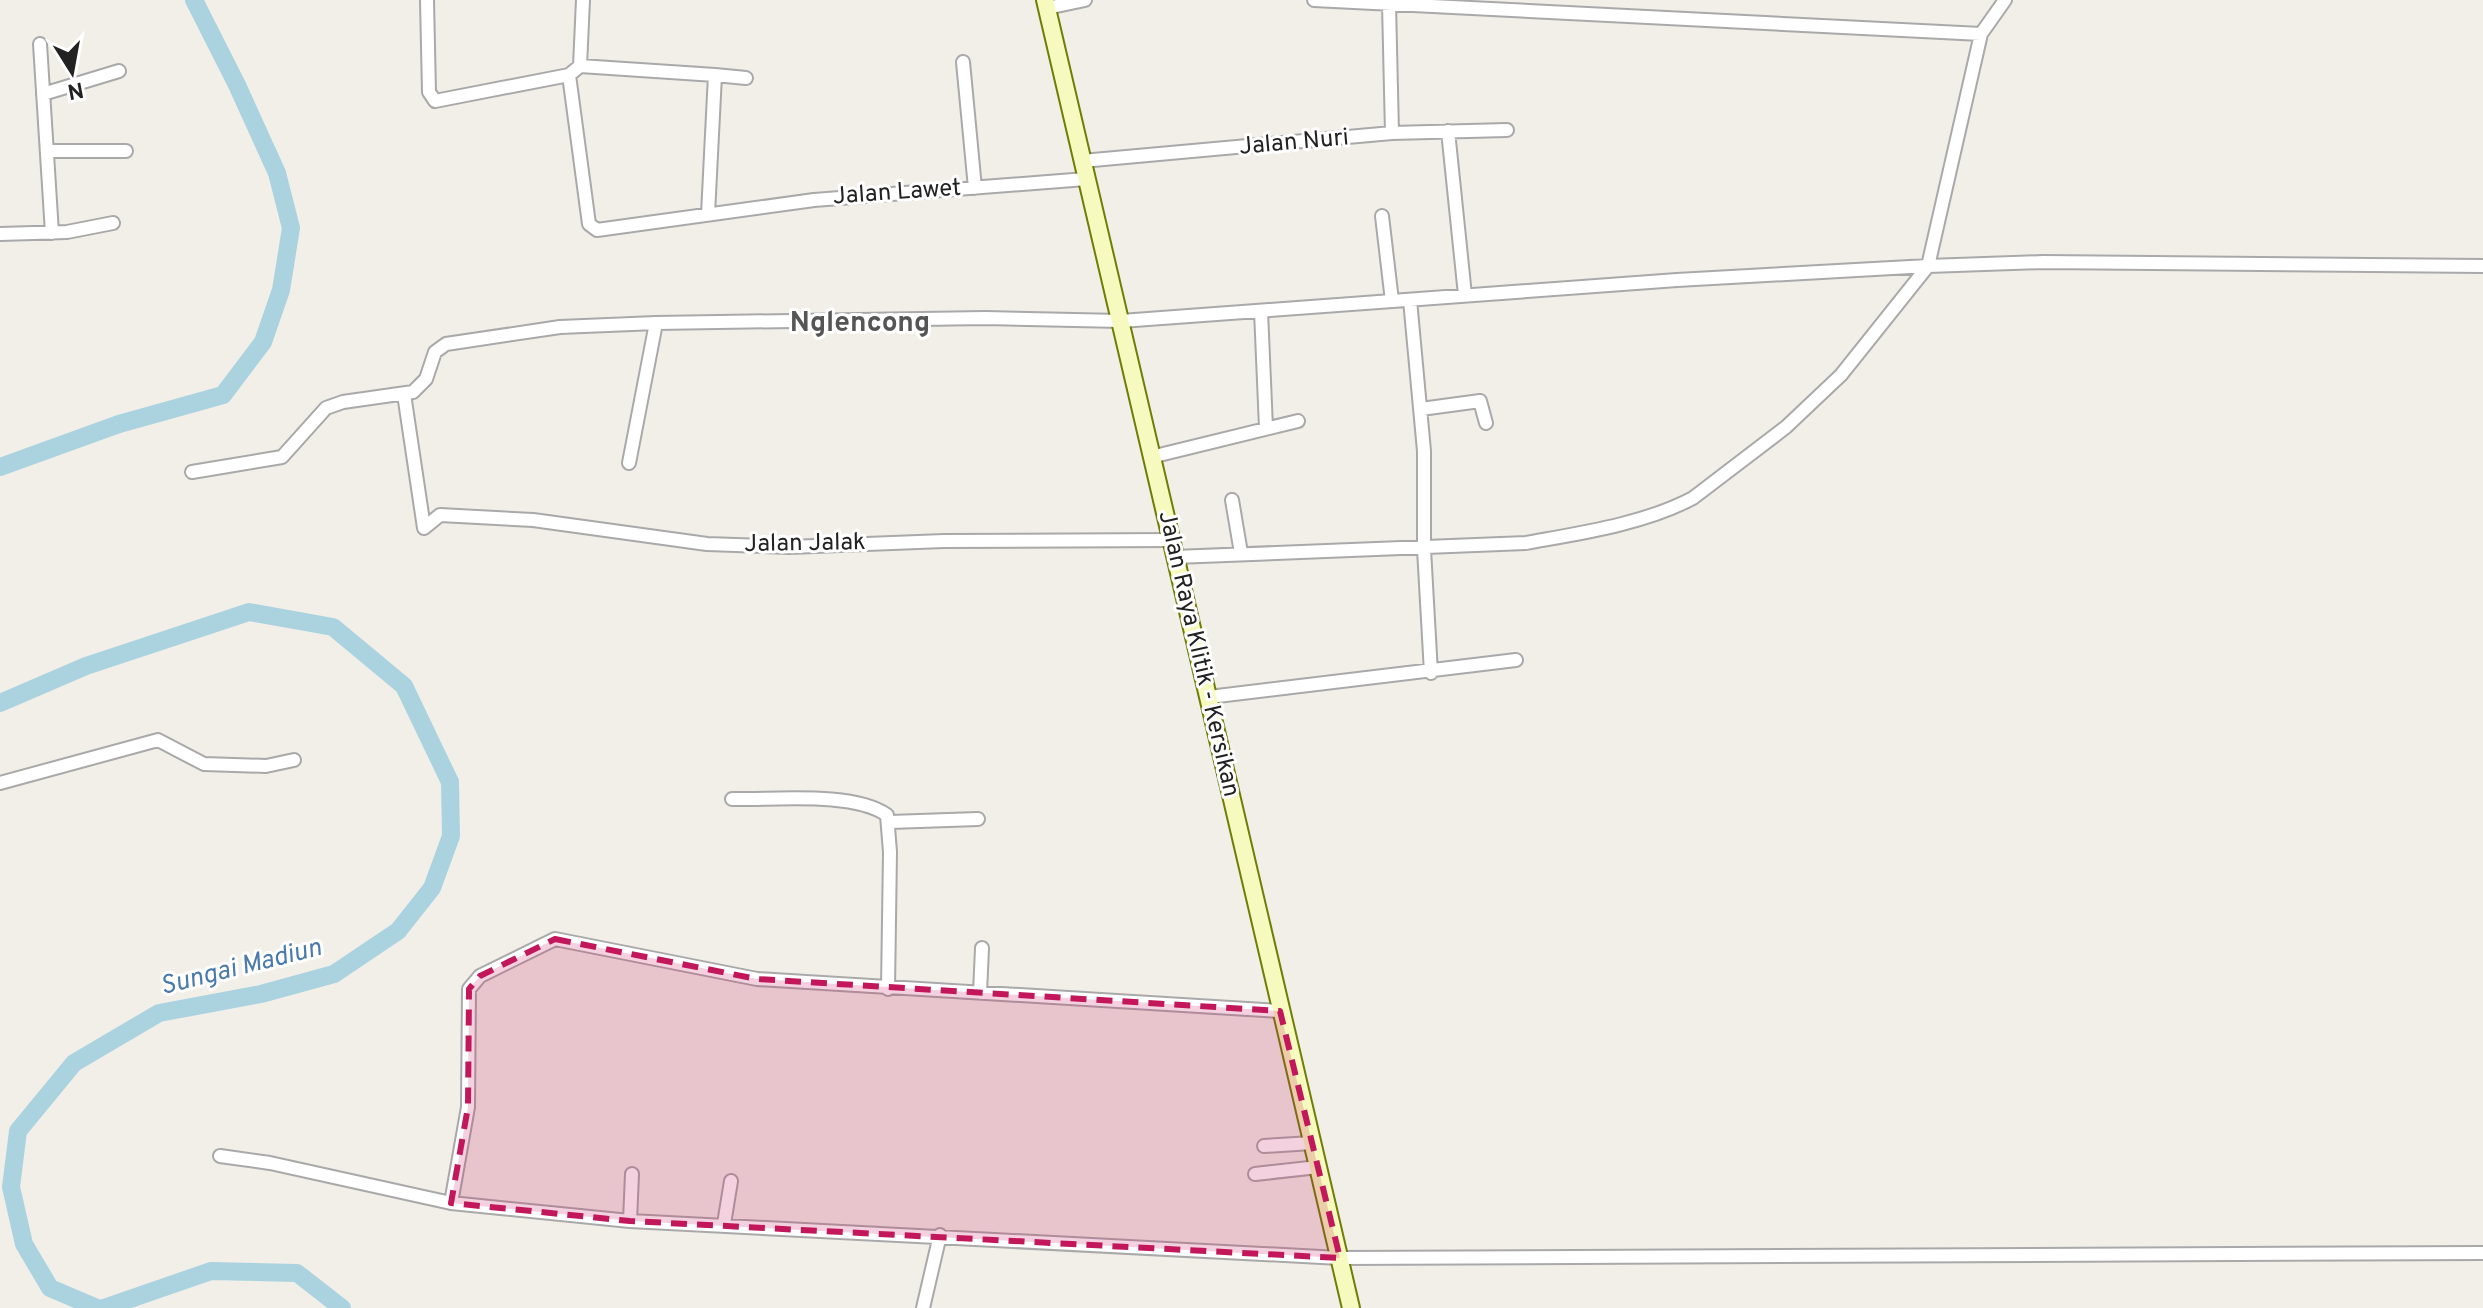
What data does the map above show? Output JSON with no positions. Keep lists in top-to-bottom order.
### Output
{
  "streets": {
    "street": [
      "Jalan Nuri",
      "Jalan Lawet",
      "Jalan Jalak",
      "Jalan Raya Klitik - Kersikan"
    ]
  },
  "crossings": [
    ["Jalan Nuri", "Jalan Raya Klitik - Kersikan"],
    ["Jalan Lawet", "Jalan Raya Klitik - Kersikan"],
    ["Jalan Jalak", "Jalan Raya Klitik - Kersikan"]
  ],
  "districts": ["Nglencong"],
  "water": ["Sungai Madiun"],
  "north": "bottom"
}
